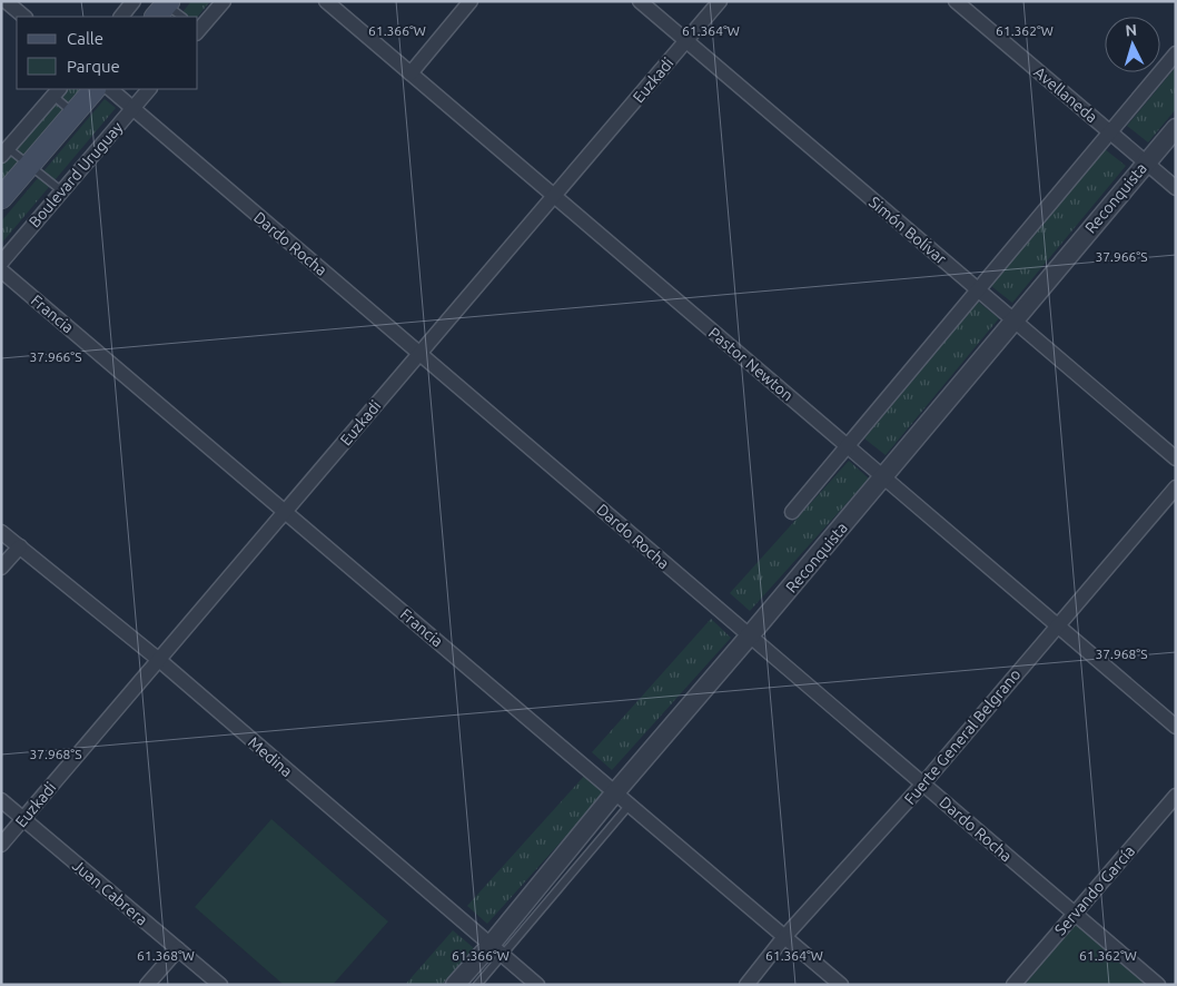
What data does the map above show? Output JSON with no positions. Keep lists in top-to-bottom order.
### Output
{
  "streets": {
    "street": [
      "Euzkadi",
      "Avellaneda",
      "Boulevard Uruguay",
      "Reconquista",
      "Simón Bolívar",
      "Dardo Rocha",
      "Francia",
      "Pastor Newton",
      "Fuerte General Belgrano",
      "Medina",
      "Servando García",
      "Juan Cabrera"
    ]
  },
  "crossings": [
    ["Euzkadi", "Simón Bolívar"],
    ["Euzkadi", "Dardo Rocha"],
    ["Euzkadi", "Francia"],
    ["Euzkadi", "Pastor Newton"],
    ["Euzkadi", "Medina"],
    ["Euzkadi", "Juan Cabrera"],
    ["Avellaneda", "Reconquista"],
    ["Boulevard Uruguay", "Dardo Rocha"],
    ["Reconquista", "Simón Bolívar"],
    ["Reconquista", "Dardo Rocha"],
    ["Reconquista", "Francia"],
    ["Reconquista", "Pastor Newton"],
    ["Reconquista", "Medina"],
    ["Dardo Rocha", "Fuerte General Belgrano"],
    ["Dardo Rocha", "Servando García"],
    ["Francia", "Fuerte General Belgrano"],
    ["Pastor Newton", "Fuerte General Belgrano"]
  ],
  "legend": ["Calle", "Parque"],
  "north": "top",
  "coordinates": [
    "61.366°W",
    "61.364°W",
    "61.362°W",
    "37.966°S",
    "37.968°S",
    "61.368°W"
  ]
}
